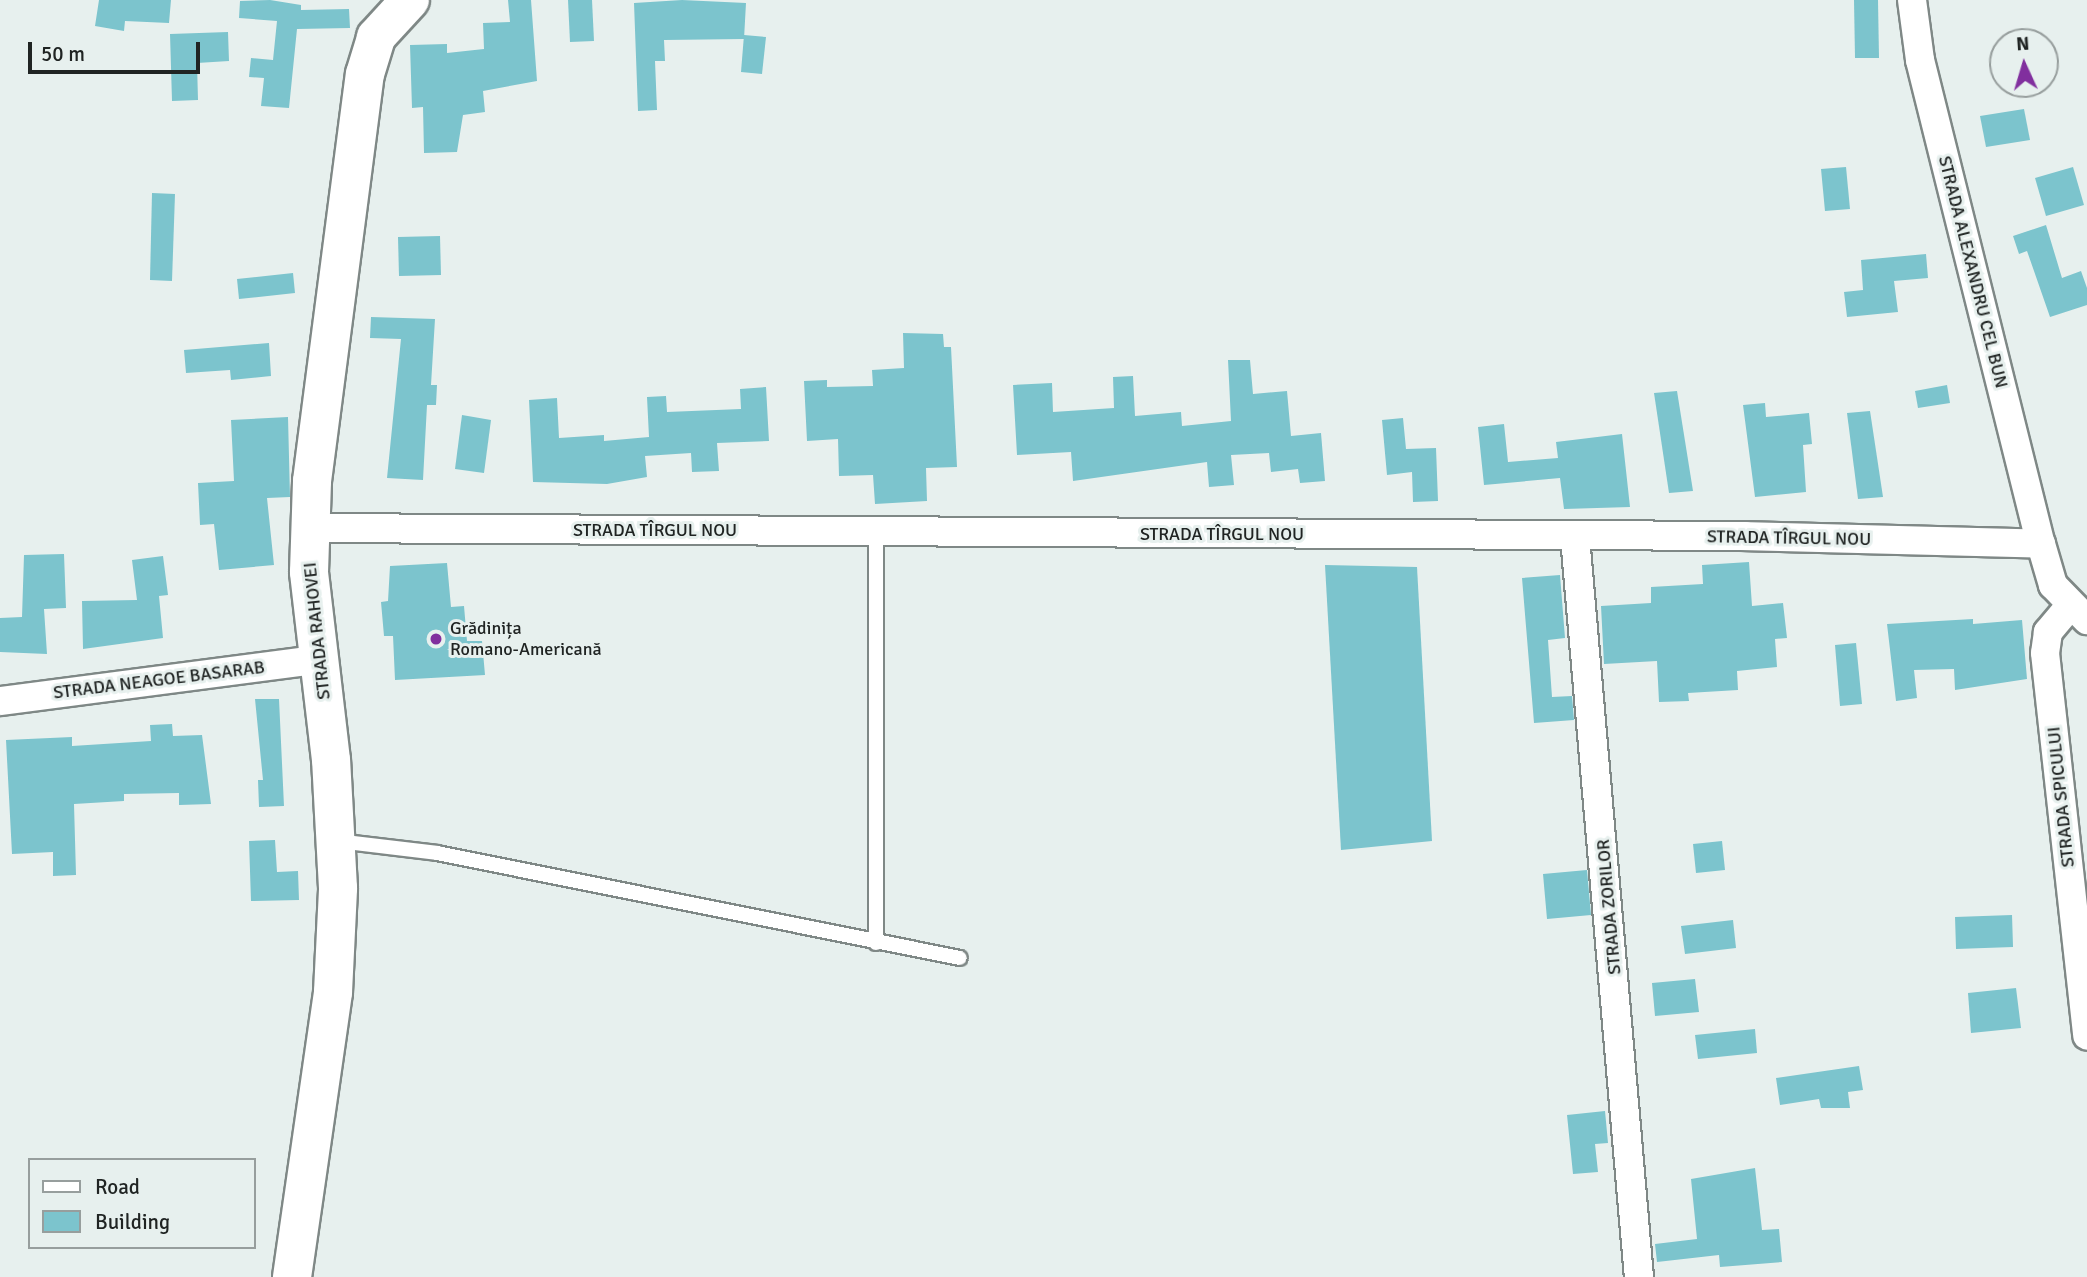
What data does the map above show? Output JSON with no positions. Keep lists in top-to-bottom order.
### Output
{
  "streets": {
    "main road": ["STRADA RAHOVEI"],
    "street": [
      "STRADA ALEXANDRU CEL BUN",
      "STRADA TÎRGUL NOU",
      "STRADA NEAGOE BASARAB",
      "STRADA SPICULUI",
      "STRADA ZORILOR"
    ]
  },
  "crossings": [
    ["STRADA ALEXANDRU CEL BUN", "STRADA TÎRGUL NOU"],
    ["STRADA TÎRGUL NOU", "STRADA RAHOVEI"],
    ["STRADA TÎRGUL NOU", "STRADA ZORILOR"],
    ["STRADA RAHOVEI", "STRADA NEAGOE BASARAB"]
  ],
  "places": ["Grădinița Romano-Americană"],
  "legend": ["Road", "Building"],
  "scale_bar": "50 m",
  "north": "top"
}
